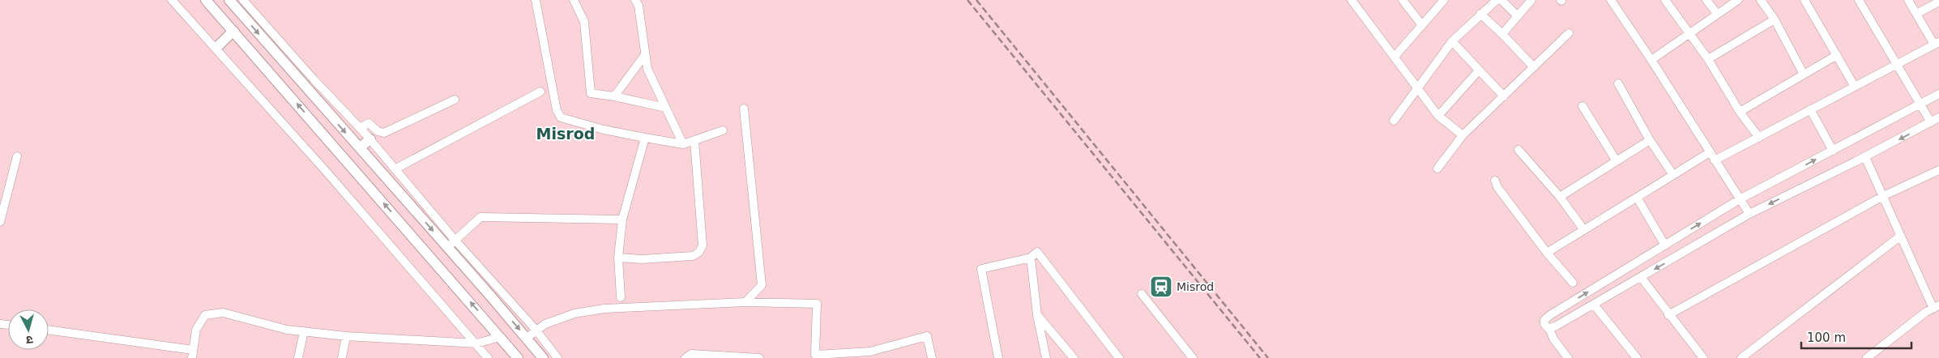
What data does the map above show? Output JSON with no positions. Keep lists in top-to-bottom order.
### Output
{
  "districts": ["Misrod"],
  "places": {
    "station": ["Misrod"]
  },
  "scale_bar": "100 m",
  "north": "bottom"
}
